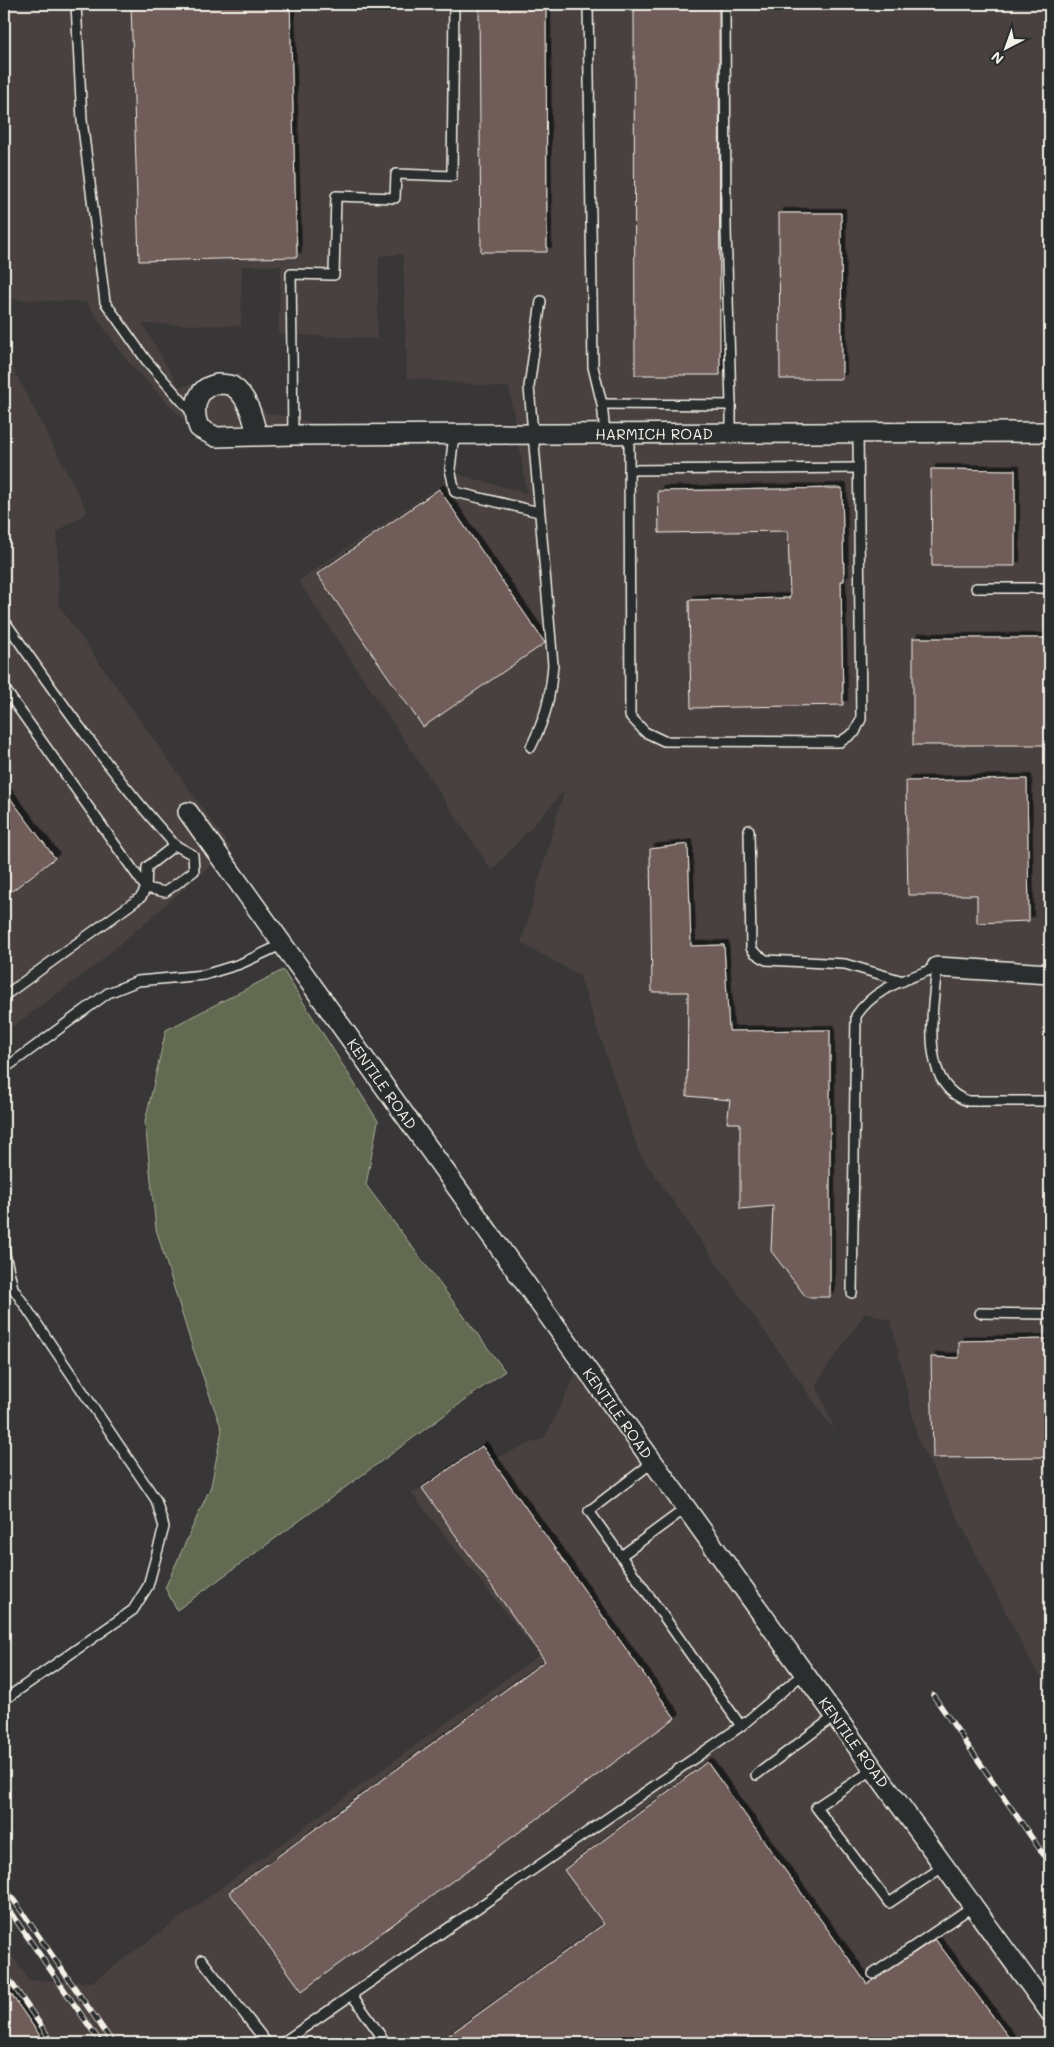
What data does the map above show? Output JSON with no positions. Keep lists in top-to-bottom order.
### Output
{
  "streets": {
    "street": ["HARMICH ROAD", "KENTILE ROAD"]
  },
  "north": "bottom left"
}
